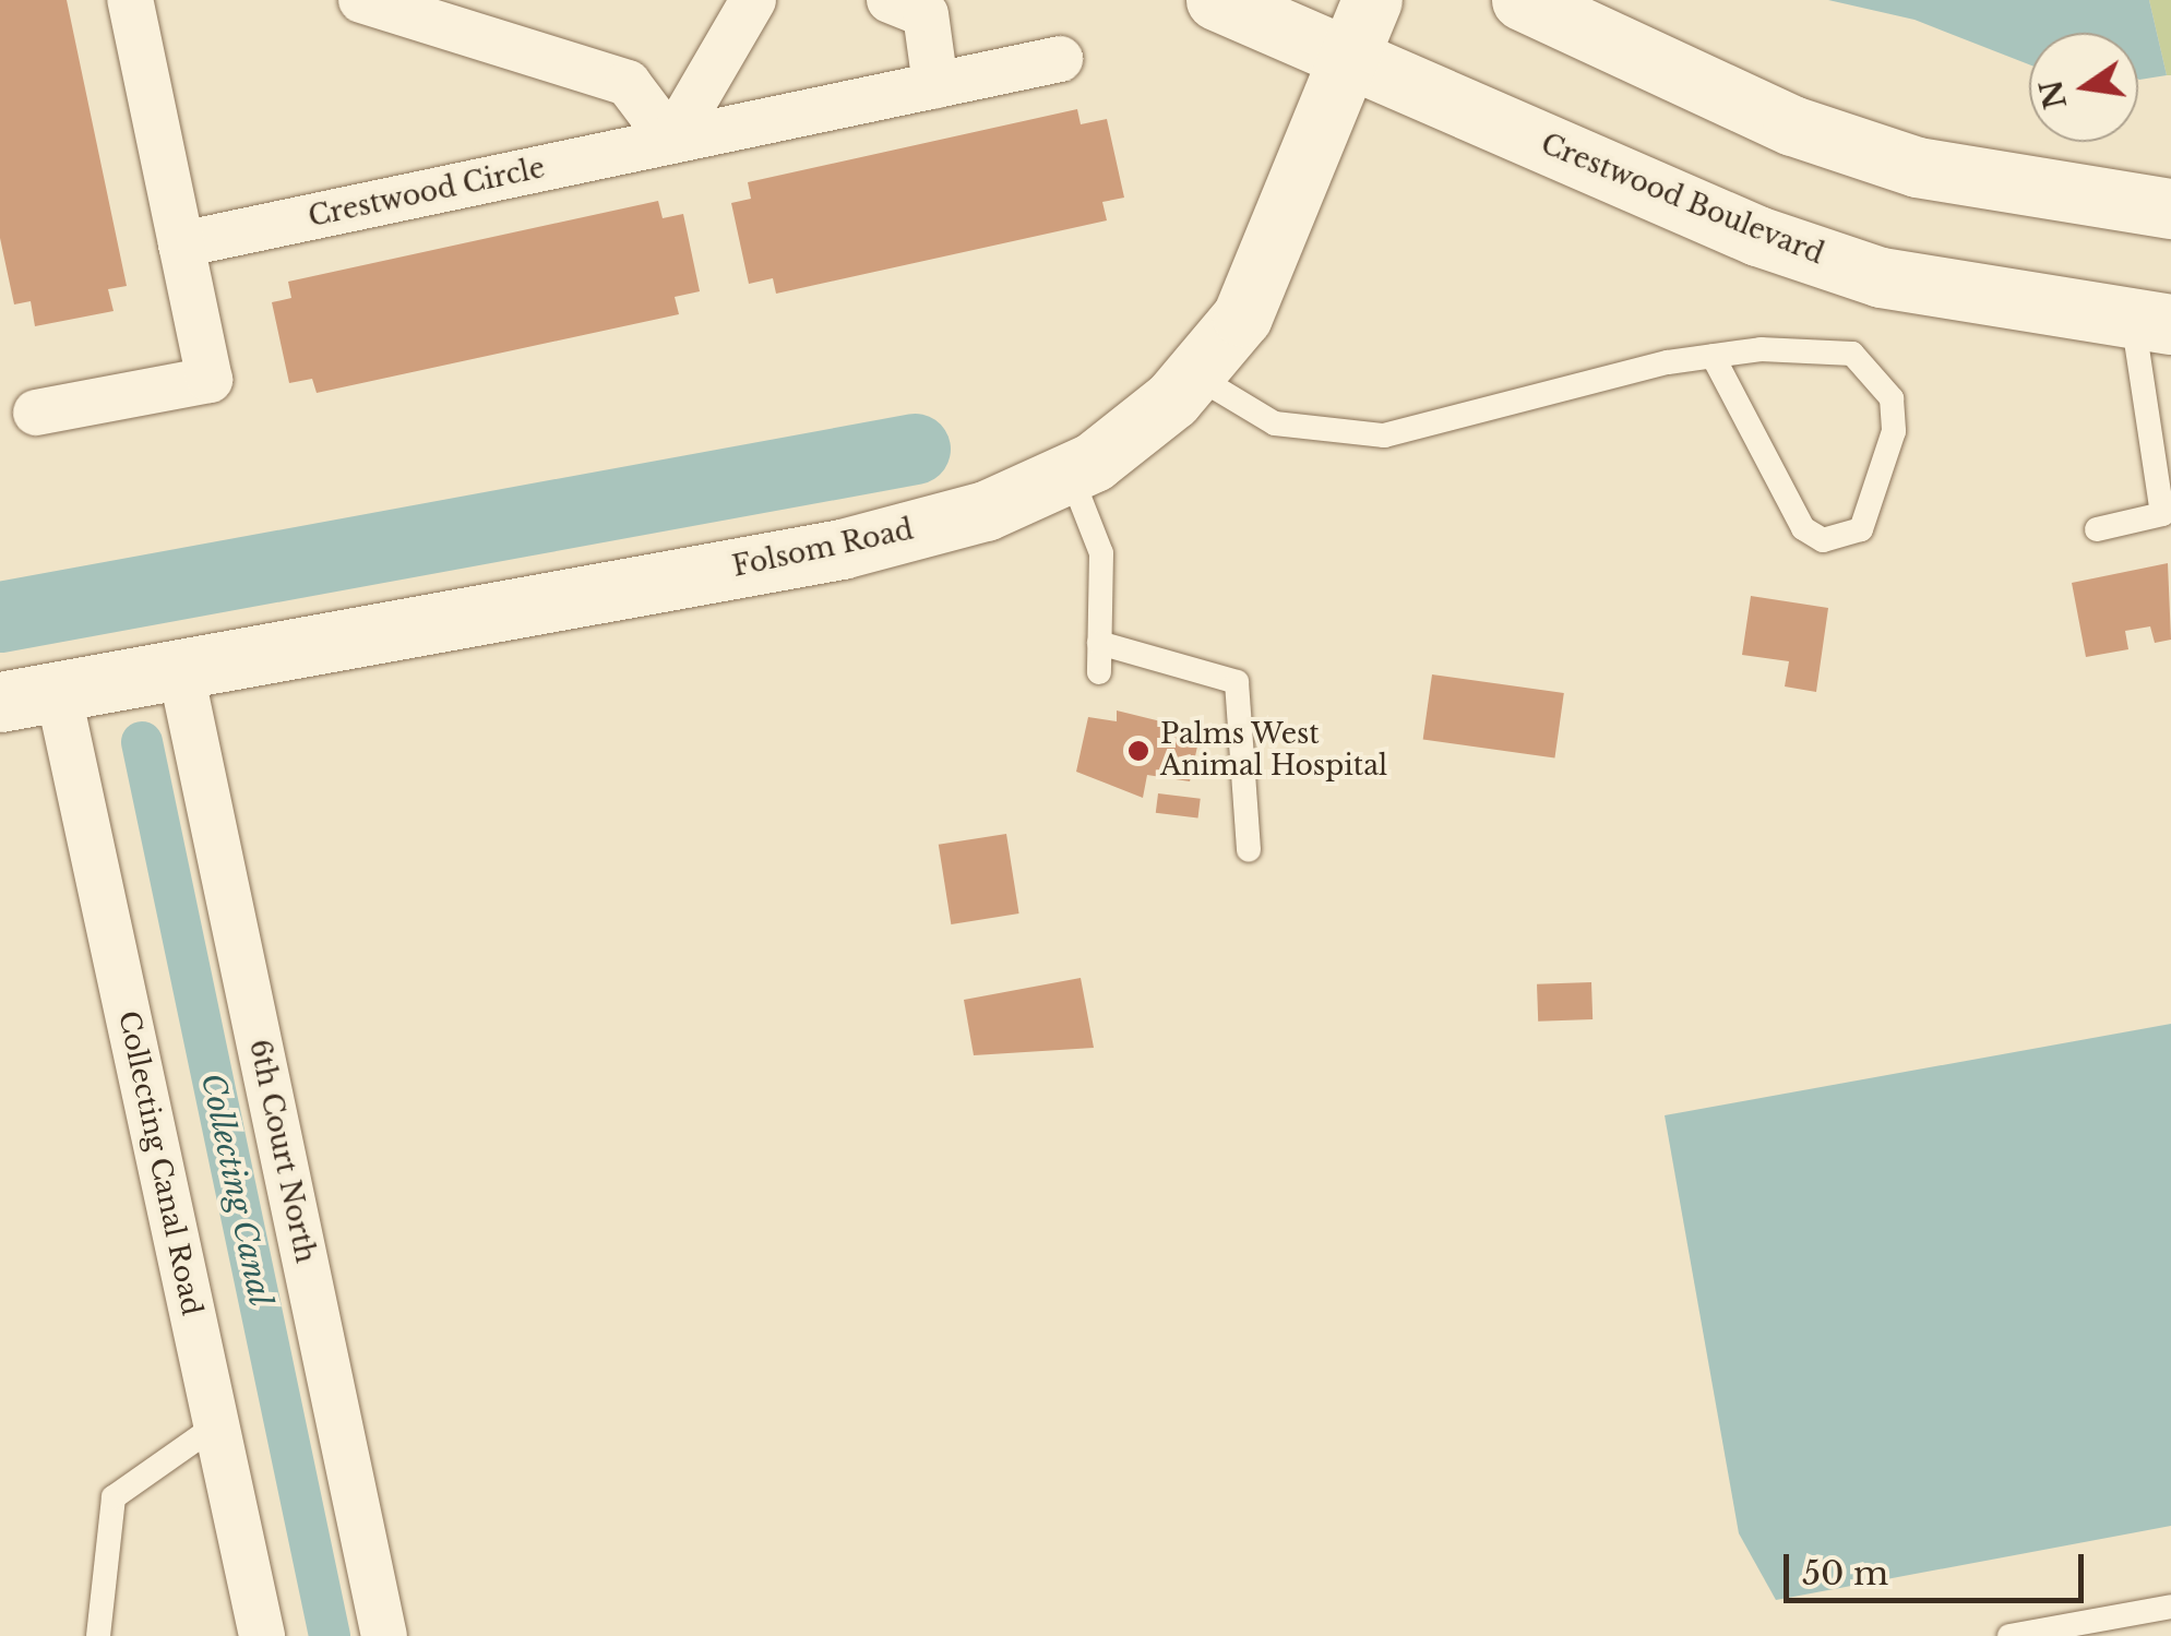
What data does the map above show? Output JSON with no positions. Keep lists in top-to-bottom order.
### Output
{
  "streets": {
    "street": [
      "Crestwood Circle",
      "Crestwood Boulevard",
      "Folsom Road",
      "6th Court North",
      "Collecting Canal Road"
    ]
  },
  "crossings": [
    ["Crestwood Boulevard", "Folsom Road"],
    ["Folsom Road", "6th Court North"],
    ["Folsom Road", "Collecting Canal Road"]
  ],
  "water": ["Collecting Canal"],
  "places": ["Palms West Animal Hospital"],
  "scale_bar": "50 m",
  "north": "left"
}
